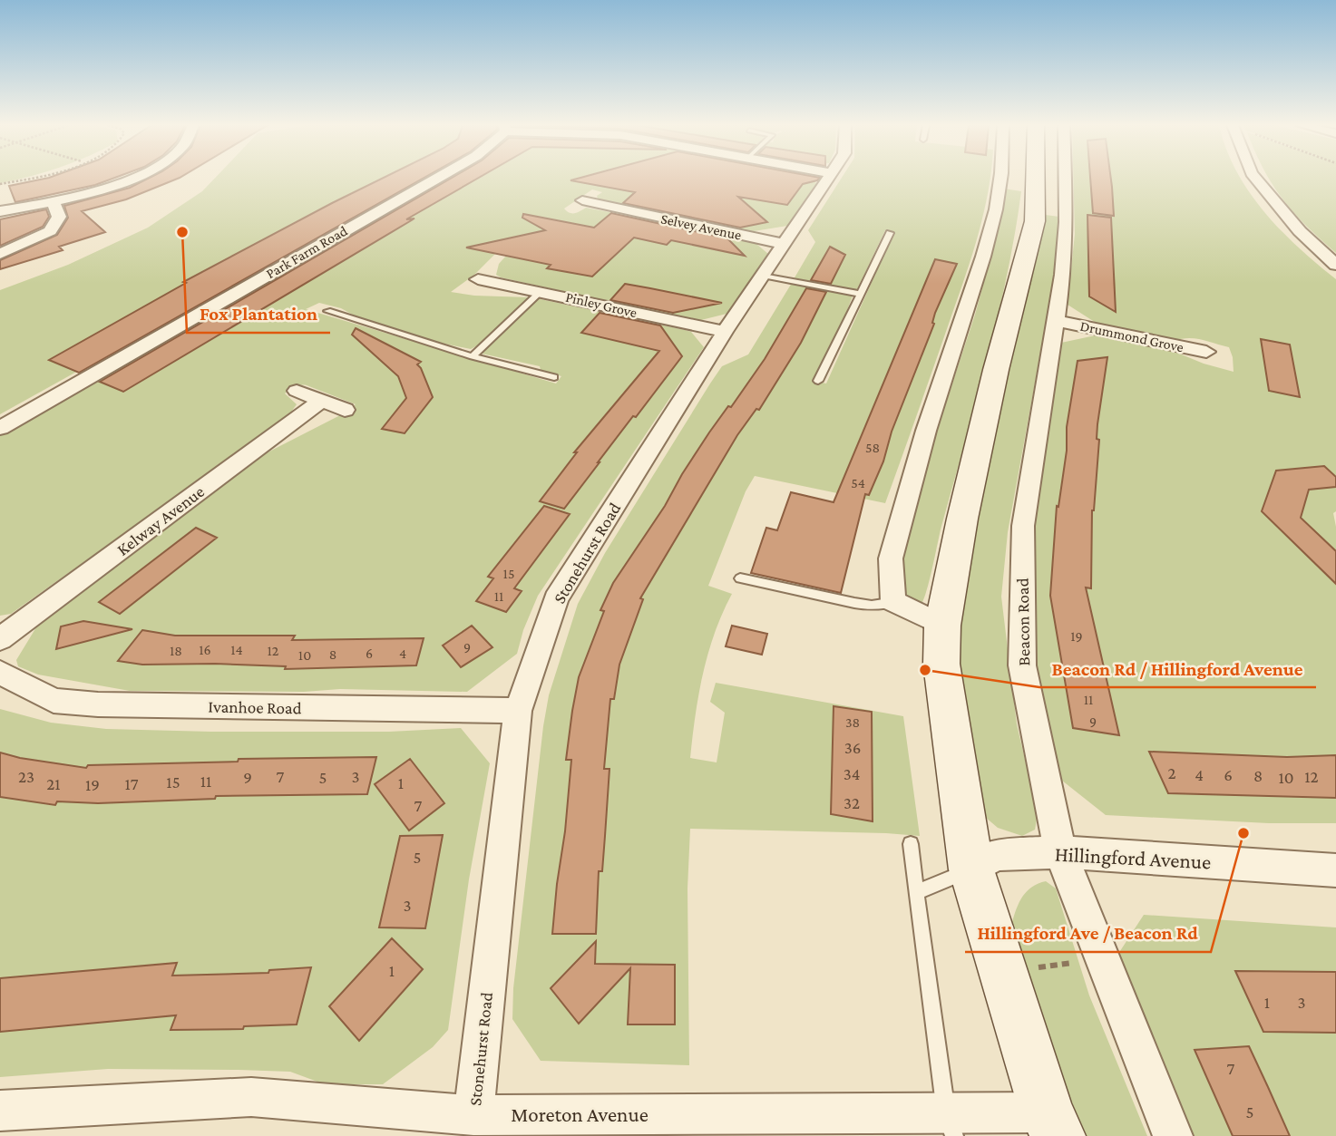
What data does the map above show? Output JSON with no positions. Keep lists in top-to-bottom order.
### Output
{
  "streets": {
    "street": [
      "Selvey Avenue",
      "Park Farm Road",
      "Pinley Grove",
      "Drummond Grove",
      "Kelway Avenue",
      "Stonehurst Road",
      "Beacon Road",
      "Ivanhoe Road",
      "Hillingford Avenue",
      "Moreton Avenue"
    ]
  },
  "crossings": [
    ["Selvey Avenue", "Stonehurst Road"],
    ["Pinley Grove", "Stonehurst Road"],
    ["Drummond Grove", "Beacon Road"],
    ["Stonehurst Road", "Ivanhoe Road"],
    ["Stonehurst Road", "Moreton Avenue"],
    ["Beacon Road", "Hillingford Avenue"]
  ],
  "places": ["Fox Plantation", "Beacon Rd / Hillingford Avenue", "Hillingford Ave / Beacon Rd"],
  "house_numbers": [
    "58",
    "54",
    "15",
    "11",
    "19",
    "9",
    "16",
    "14",
    "18",
    "12",
    "6",
    "4",
    "8",
    "10",
    "11",
    "9",
    "38",
    "36",
    "2",
    "34",
    "4",
    "6",
    "8",
    "23",
    "7",
    "3",
    "12",
    "9",
    "5",
    "10",
    "11",
    "15",
    "1",
    "21",
    "17",
    "19",
    "32",
    "7",
    "5",
    "3",
    "1",
    "1",
    "3",
    "7",
    "5"
  ]
}
